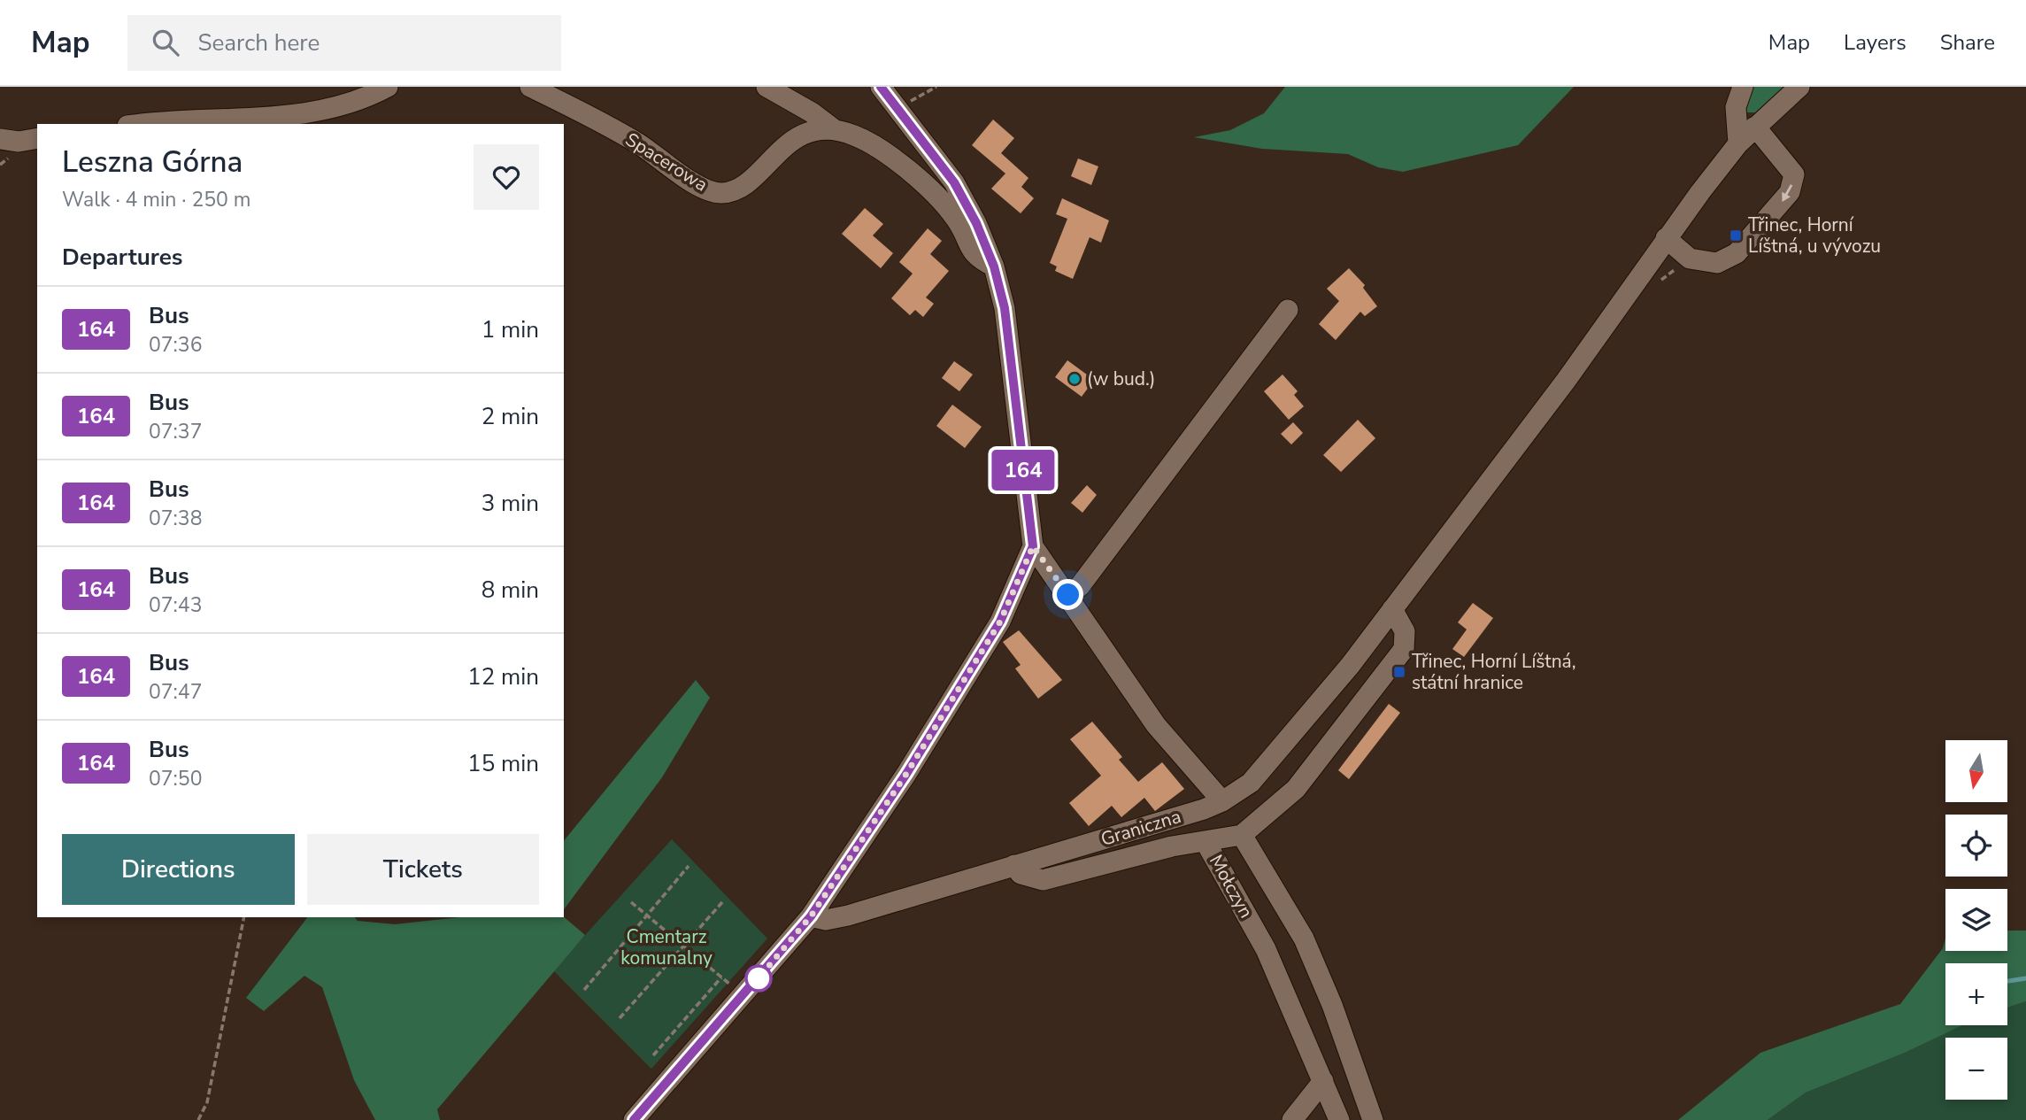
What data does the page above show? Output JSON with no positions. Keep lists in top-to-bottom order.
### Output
{
  "streets": {
    "street": ["Spacerowa", "Graniczna", "Mołczyn"]
  },
  "crossings": [
    ["Graniczna", "Mołczyn"]
  ],
  "parks": ["Cmentarz komunalny"],
  "places": {
    "transit": ["Třinec, Horní Líštná, u vývozu", "Třinec, Horní Líštná, státní hranice"],
    "other": ["(w bud.)"]
  },
  "lines": ["bus line 164"],
  "north": "bottom",
  "page": {
    "header": "Map",
    "search": "Search here",
    "nav": ["Map", "Layers", "Share"],
    "on_map": "164",
    "heading": [
      ["Leszna Górna", "Walk · 4 min · 250 m"],
      "Departures"
    ],
    "list": [
      {
        "mark": "164",
        "name": "Bus",
        "note": "07:36",
        "value": "1 min"
      },
      {
        "mark": "164",
        "name": "Bus",
        "note": "07:37",
        "value": "2 min"
      },
      {
        "mark": "164",
        "name": "Bus",
        "note": "07:38",
        "value": "3 min"
      },
      {
        "mark": "164",
        "name": "Bus",
        "note": "07:43",
        "value": "8 min"
      },
      {
        "mark": "164",
        "name": "Bus",
        "note": "07:47",
        "value": "12 min"
      },
      {
        "mark": "164",
        "name": "Bus",
        "note": "07:50",
        "value": "15 min"
      }
    ],
    "map_buttons": ["+", "−"],
    "buttons": ["Directions", "Tickets"]
  }
}
